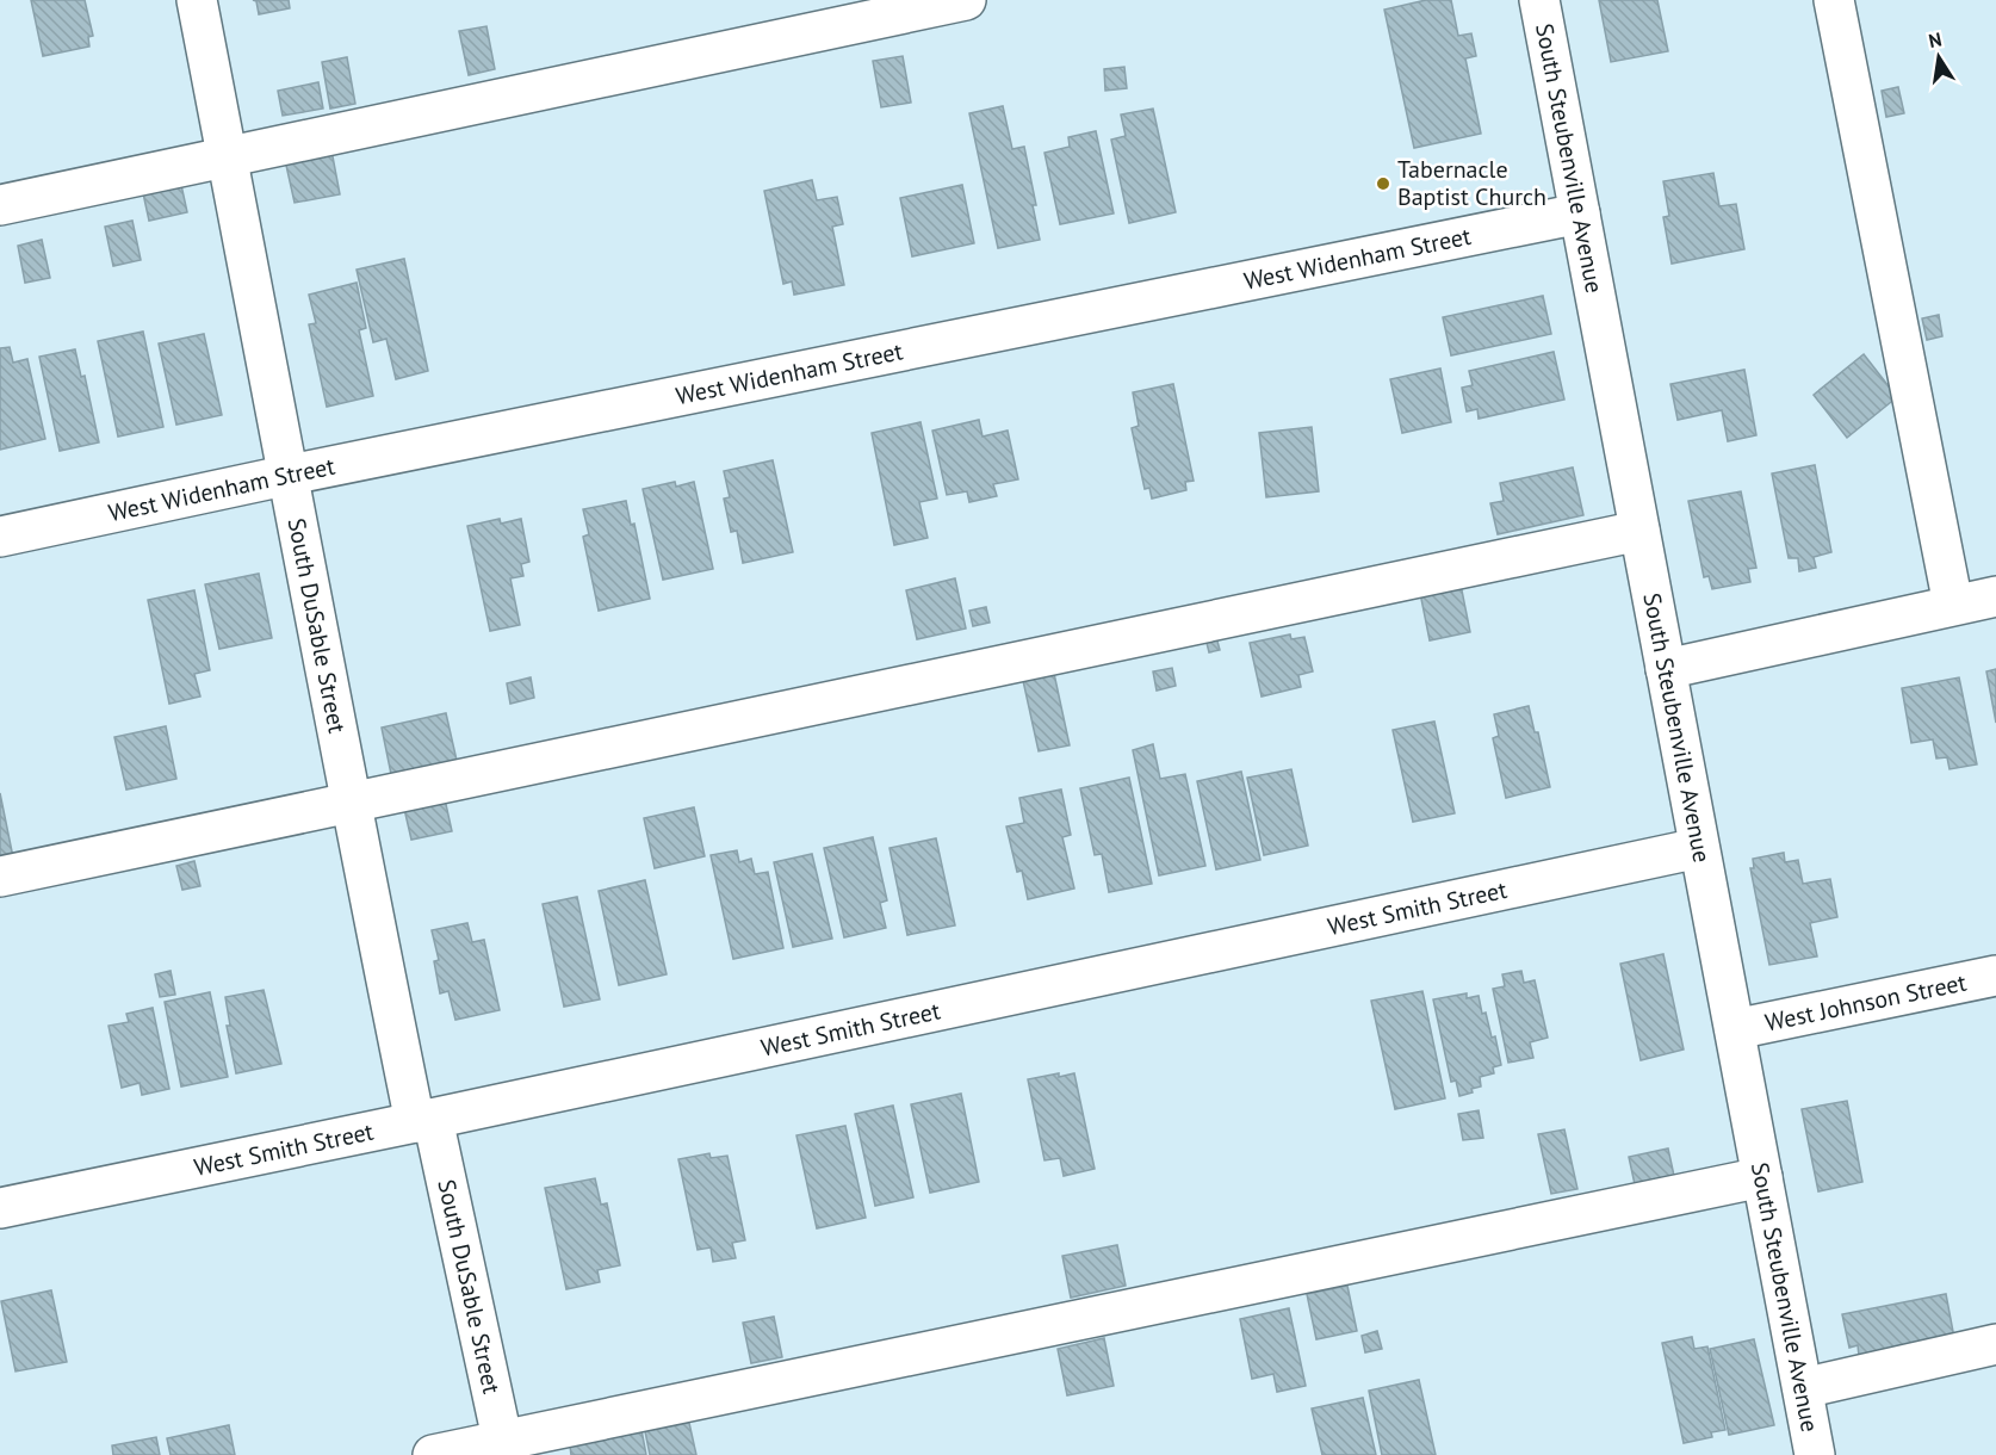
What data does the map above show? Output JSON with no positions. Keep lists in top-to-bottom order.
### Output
{
  "streets": {
    "street": [
      "South Steubenville Avenue",
      "West Widenham Street",
      "South DuSable Street",
      "West Smith Street",
      "West Johnson Street"
    ]
  },
  "crossings": [
    ["South Steubenville Avenue", "West Widenham Street"],
    ["South Steubenville Avenue", "West Smith Street"],
    ["South Steubenville Avenue", "West Johnson Street"],
    ["West Widenham Street", "South DuSable Street"],
    ["South DuSable Street", "West Smith Street"]
  ],
  "places": ["Tabernacle Baptist Church"],
  "north": "top"
}
